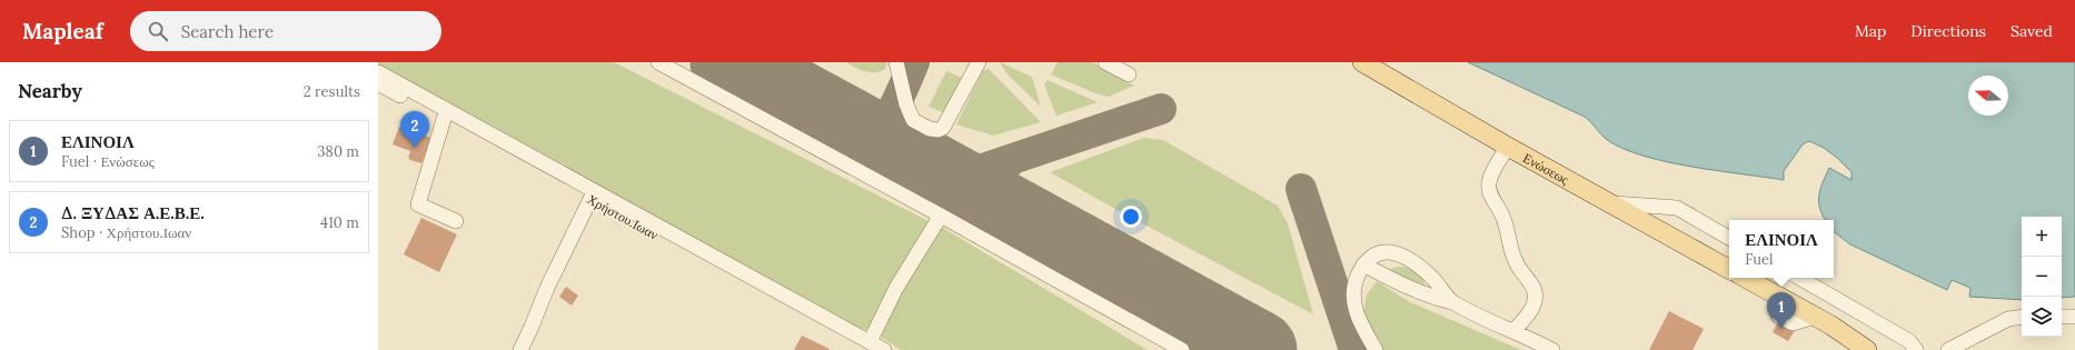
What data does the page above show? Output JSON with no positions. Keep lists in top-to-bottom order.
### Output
{
  "streets": {
    "main road": ["Ενώσεως"],
    "street": ["Χρήστου.Ιωαν"]
  },
  "north": "left",
  "page": {
    "header": "Mapleaf",
    "search": "Search here",
    "nav": ["Map", "Directions", "Saved"],
    "heading": ["Nearby", "2 results"],
    "pins": ["2", "1"],
    "list": [
      {
        "mark": "1",
        "name": "ΕΛΙΝΟΙΛ",
        "note": "Fuel · Ενώσεως",
        "value": "380 m"
      },
      {
        "mark": "2",
        "name": "Δ. ΞΥΔΑΣ Α.Ε.Β.Ε.",
        "note": "Shop · Χρήστου.Ιωαν",
        "value": "410 m"
      }
    ],
    "map_buttons": ["+", "−"],
    "popup": ["ΕΛΙΝΟΙΛ", "Fuel"]
  }
}
